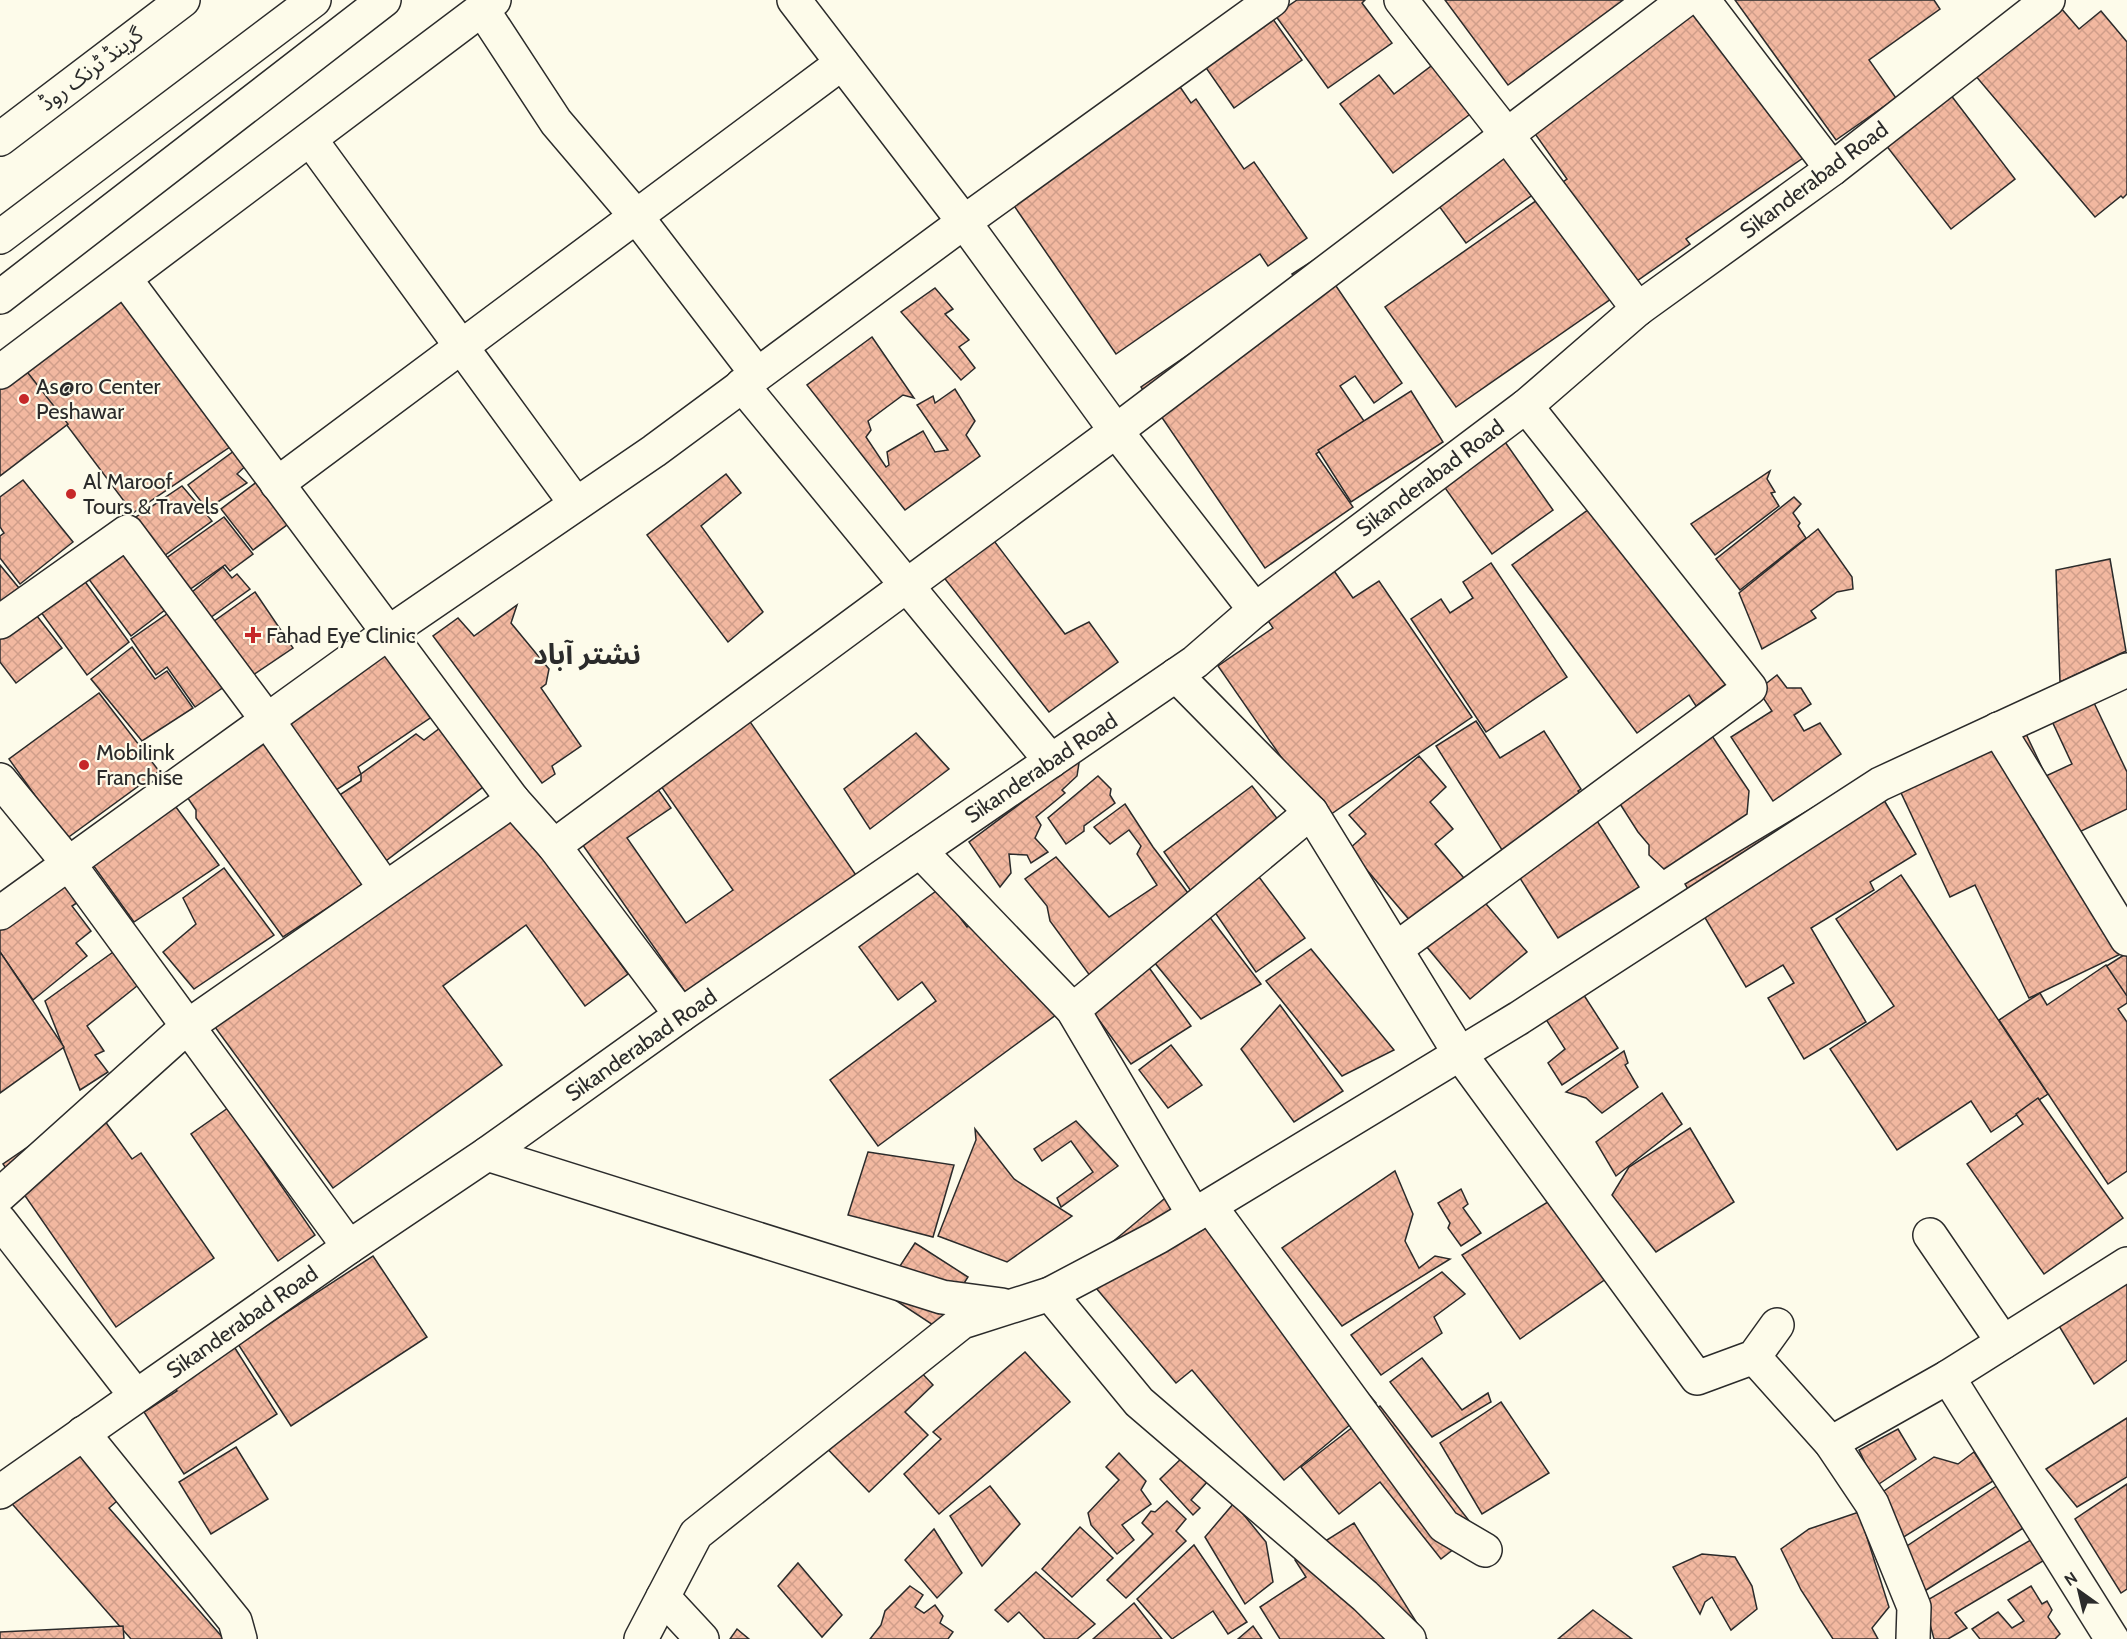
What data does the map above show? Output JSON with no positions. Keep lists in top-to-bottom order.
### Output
{
  "streets": {
    "main road": ["گرینڈ ٹرنک روڈ", "Sikanderabad Road"]
  },
  "districts": ["نشتر آباد"],
  "places": {
    "other": ["As@ro Center Peshawar", "Al Maroof Tours & Travels", "Mobilink Franchise"],
    "health": ["Fahad Eye Clinic"]
  },
  "north": "top left"
}
